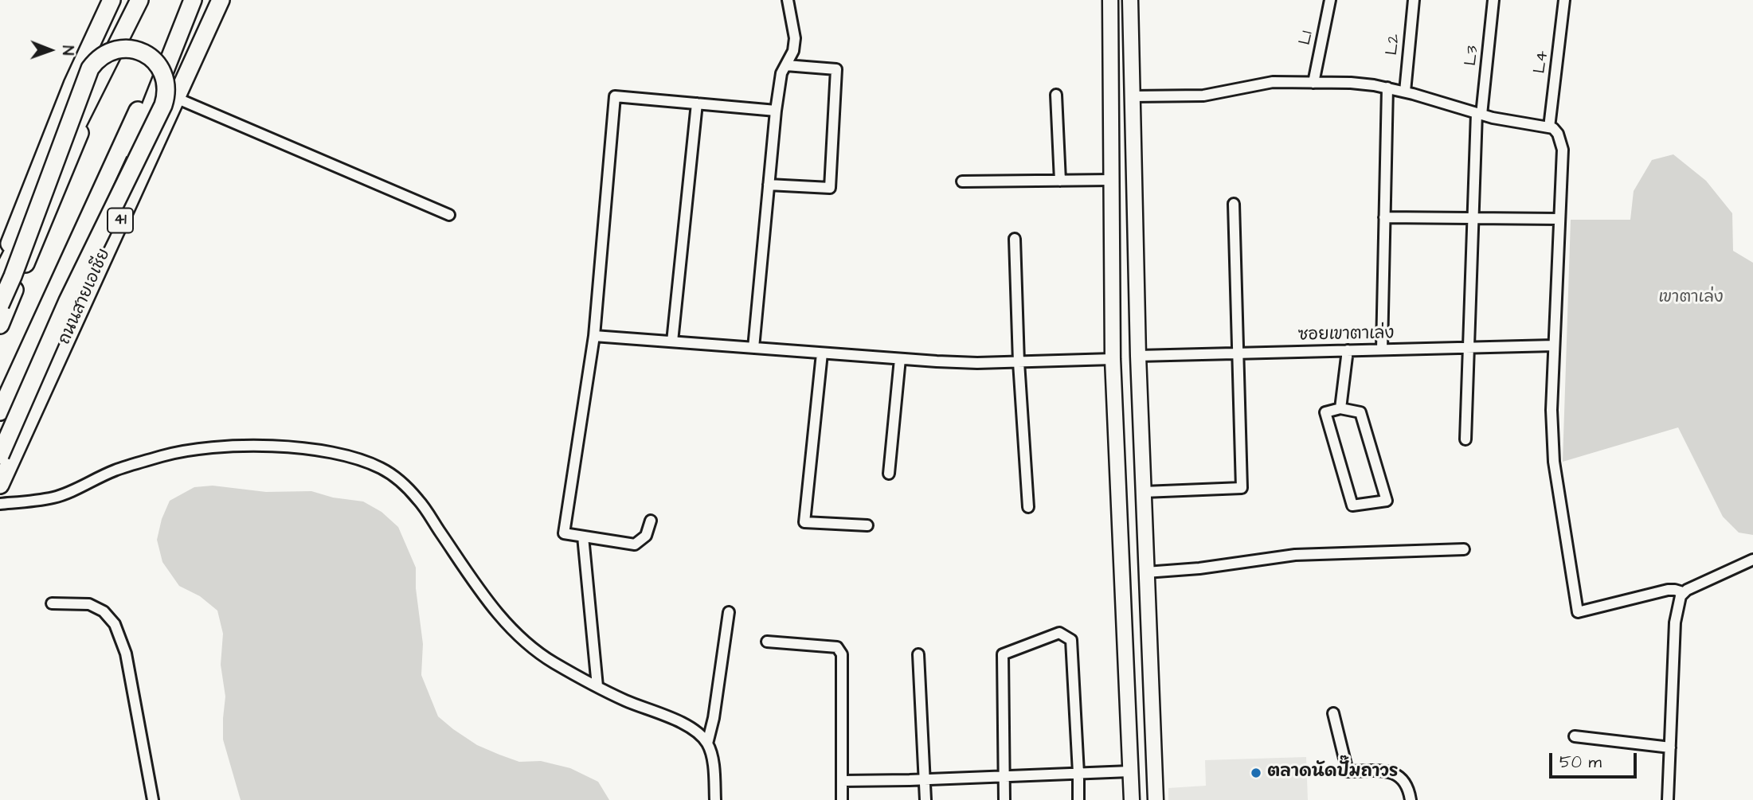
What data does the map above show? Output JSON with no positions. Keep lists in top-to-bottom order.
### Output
{
  "streets": {
    "highway": ["41", "ถนนสายเอเชีย"],
    "street": [
      "L1",
      "L2",
      "L3",
      "L4",
      "ซอยเขาตาเล่ง"
    ]
  },
  "crossings": [
    ["L3", "ซอยเขาตาเล่ง"]
  ],
  "parks": ["เขาตาเล่ง"],
  "places": ["ตลาดนัดปั๊มถาวร"],
  "scale_bar": "50 m",
  "north": "right"
}
